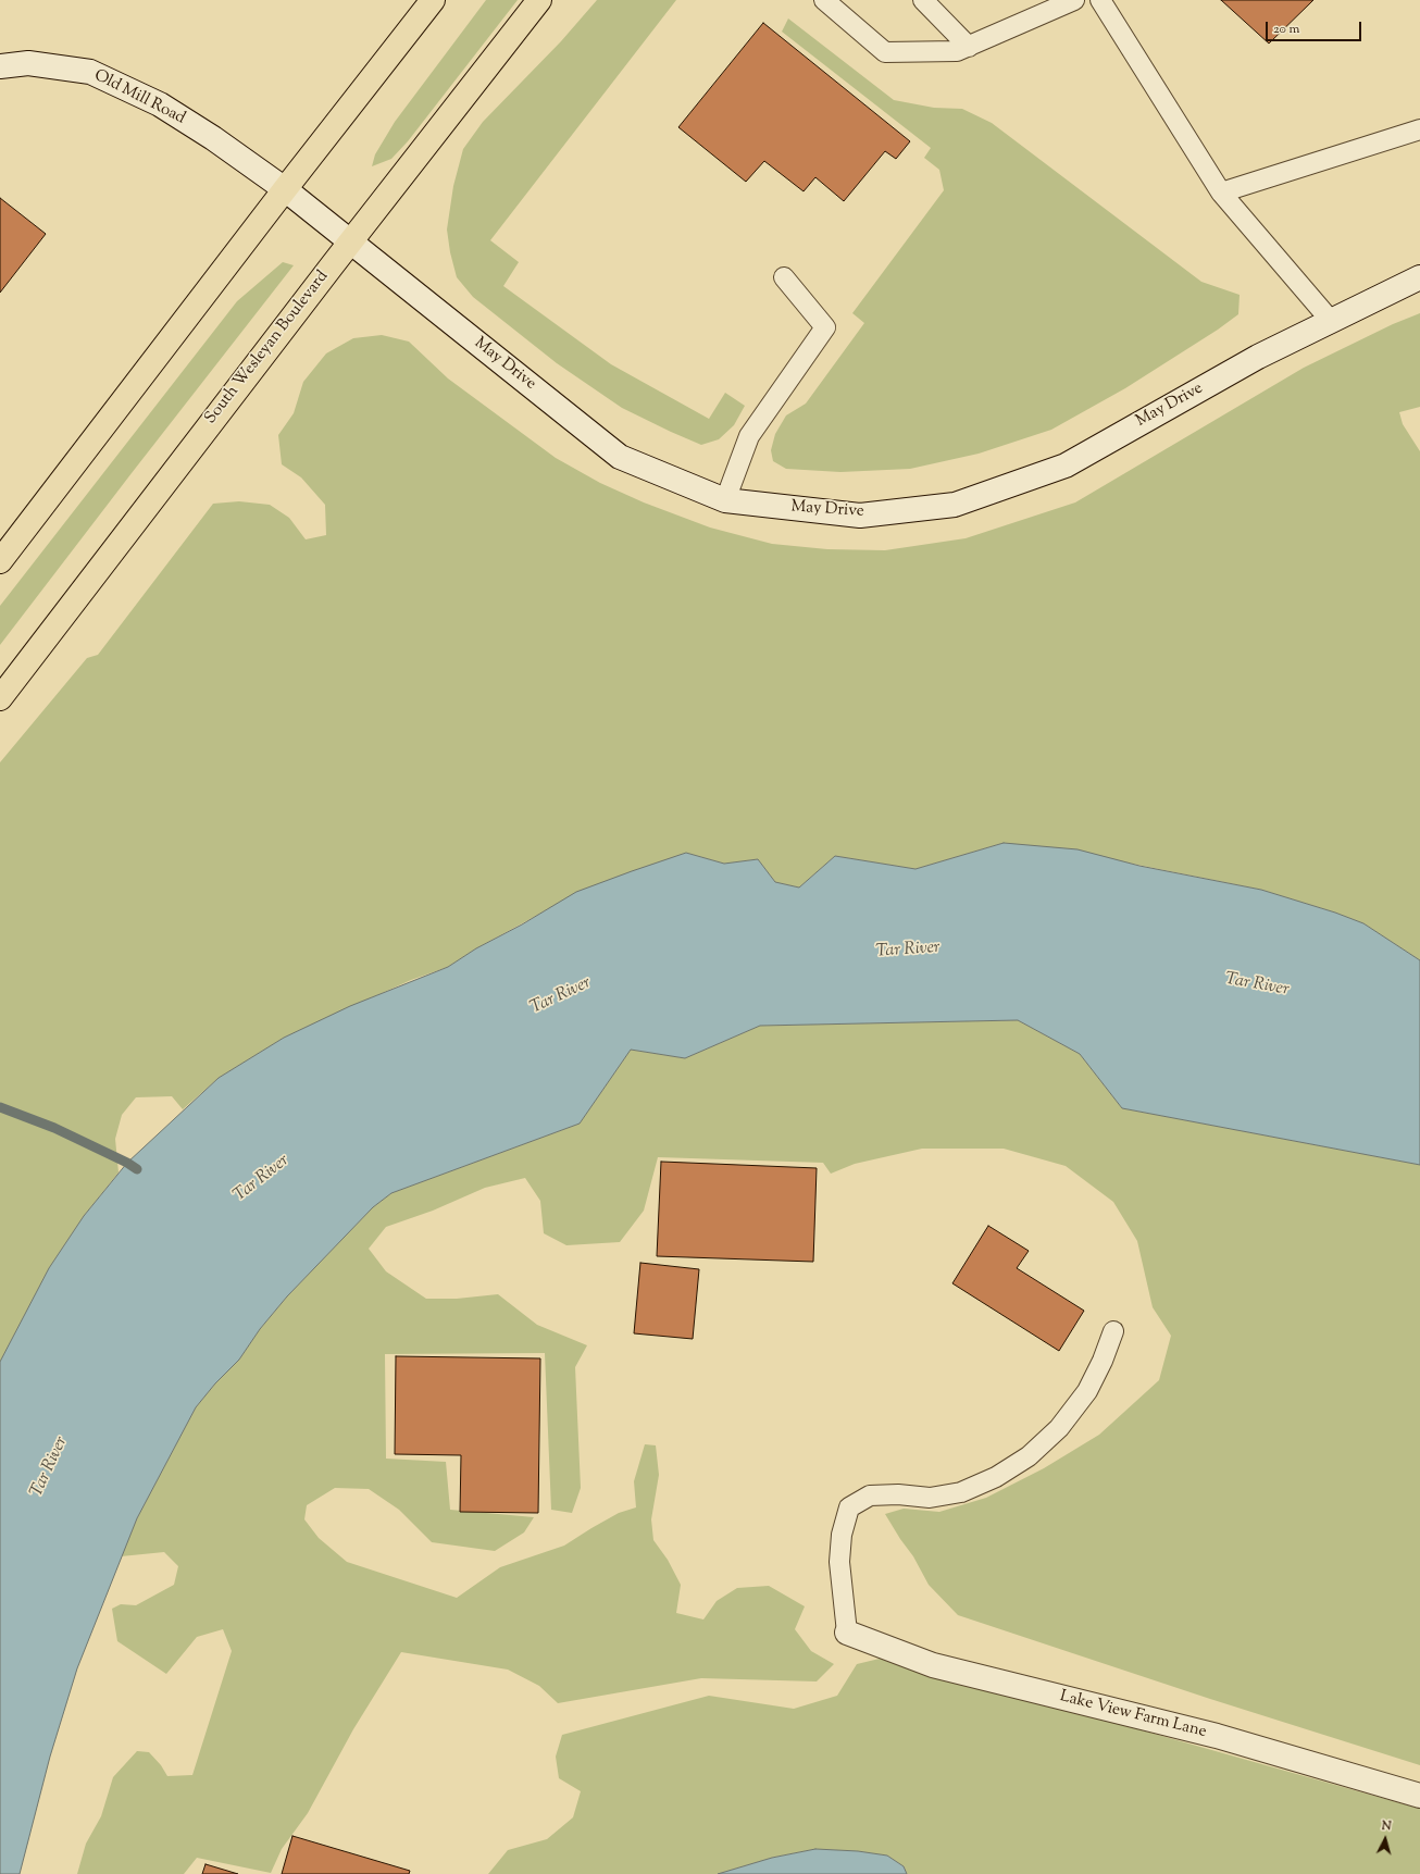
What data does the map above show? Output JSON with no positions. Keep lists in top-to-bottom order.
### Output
{
  "streets": {
    "highway": ["South Wesleyan Boulevard"],
    "main road": ["Old Mill Road", "May Drive", "Lake View Farm Lane"]
  },
  "crossings": [
    ["Old Mill Road", "May Drive"],
    ["South Wesleyan Boulevard", "May Drive"]
  ],
  "water": ["Tar River"],
  "scale_bar": "20 m",
  "north": "top"
}
